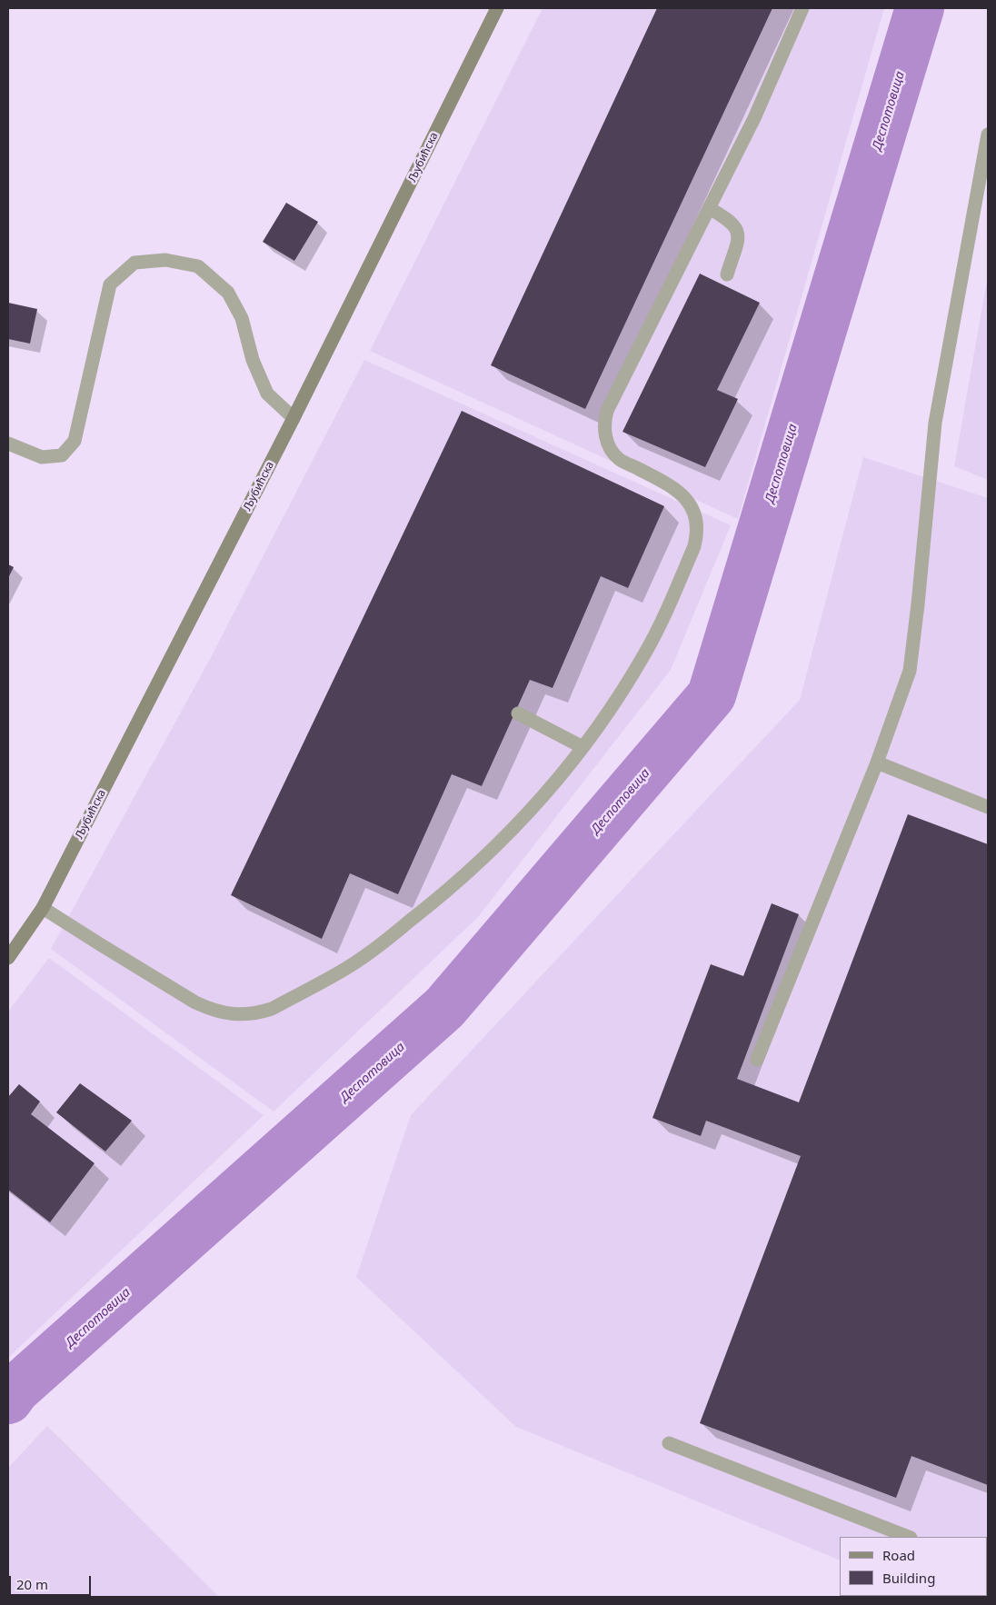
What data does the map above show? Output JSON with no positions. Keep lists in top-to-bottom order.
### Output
{
  "streets": {
    "street": ["Љубићска"]
  },
  "water": ["Деспотовица"],
  "legend": ["Road", "Building"],
  "scale_bar": "20 m"
}
